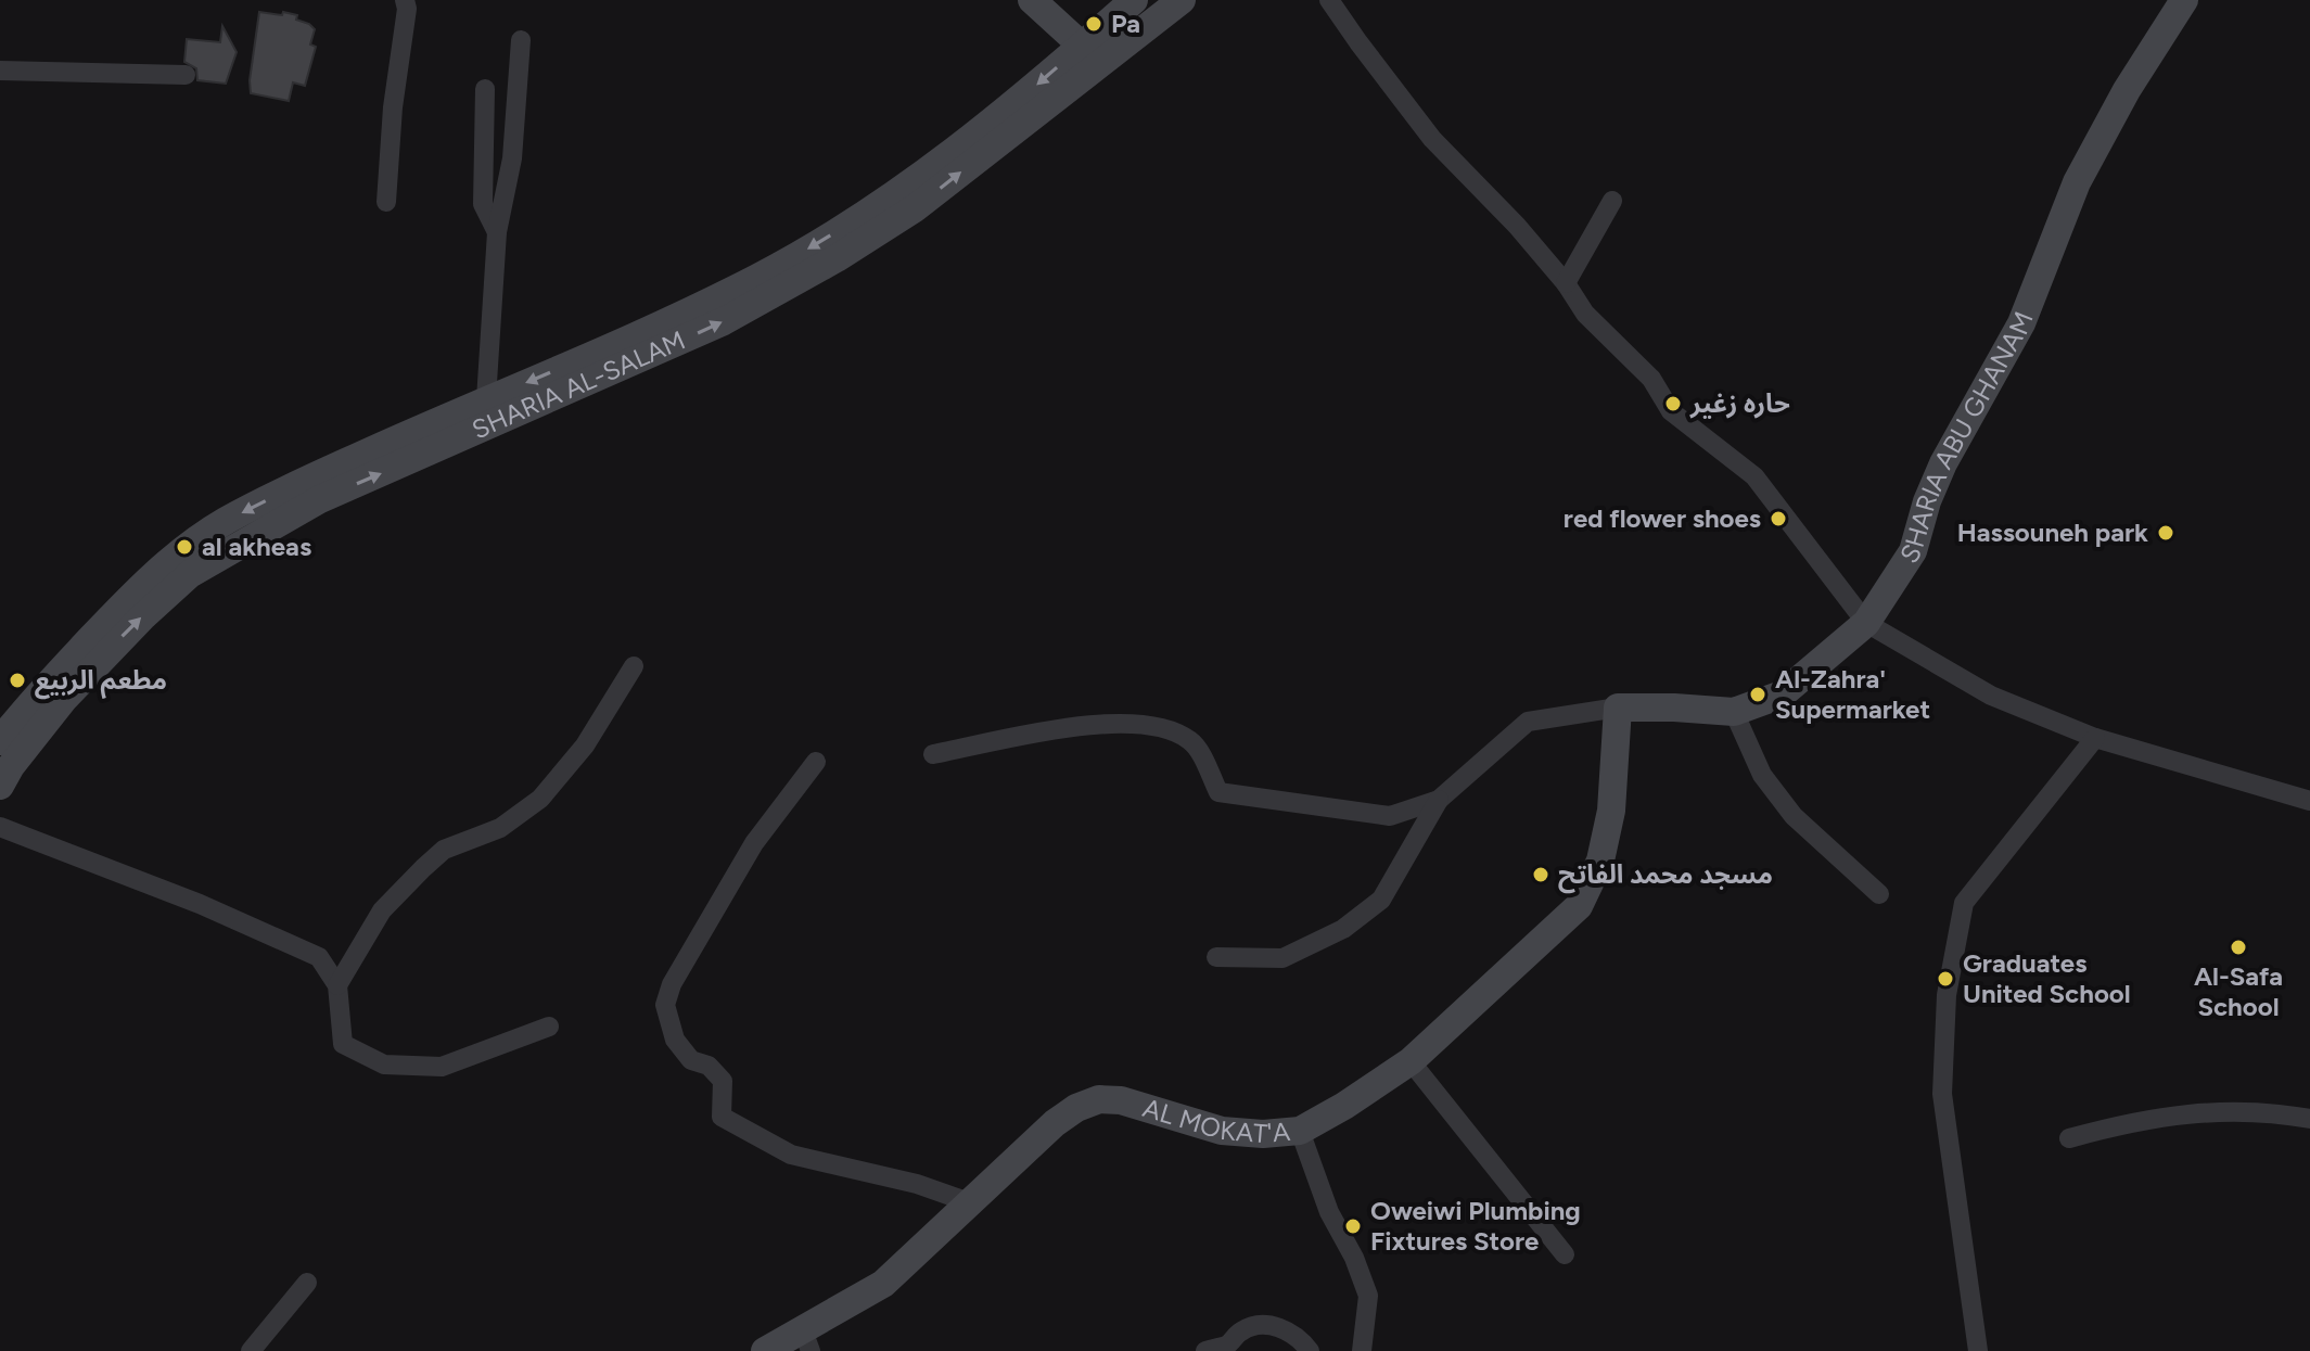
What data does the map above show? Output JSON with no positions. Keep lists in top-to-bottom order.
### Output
{
  "streets": {
    "main road": ["SHARIA AL-SALAM", "SHARIA ABU GHANAM", "AL MOKAT'A"]
  },
  "crossings": [
    ["SHARIA ABU GHANAM", "AL MOKAT'A"]
  ],
  "places": [
    "Pa",
    "حاره زغير",
    "red flower shoes",
    "Hassouneh park",
    "al akheas",
    "مطعم الربيع",
    "Al-Zahra' Supermarket",
    "مسجد محمد الفاتح",
    "Al-Safa School",
    "Graduates United School",
    "Oweiwi Plumbing Fixtures Store"
  ]
}
